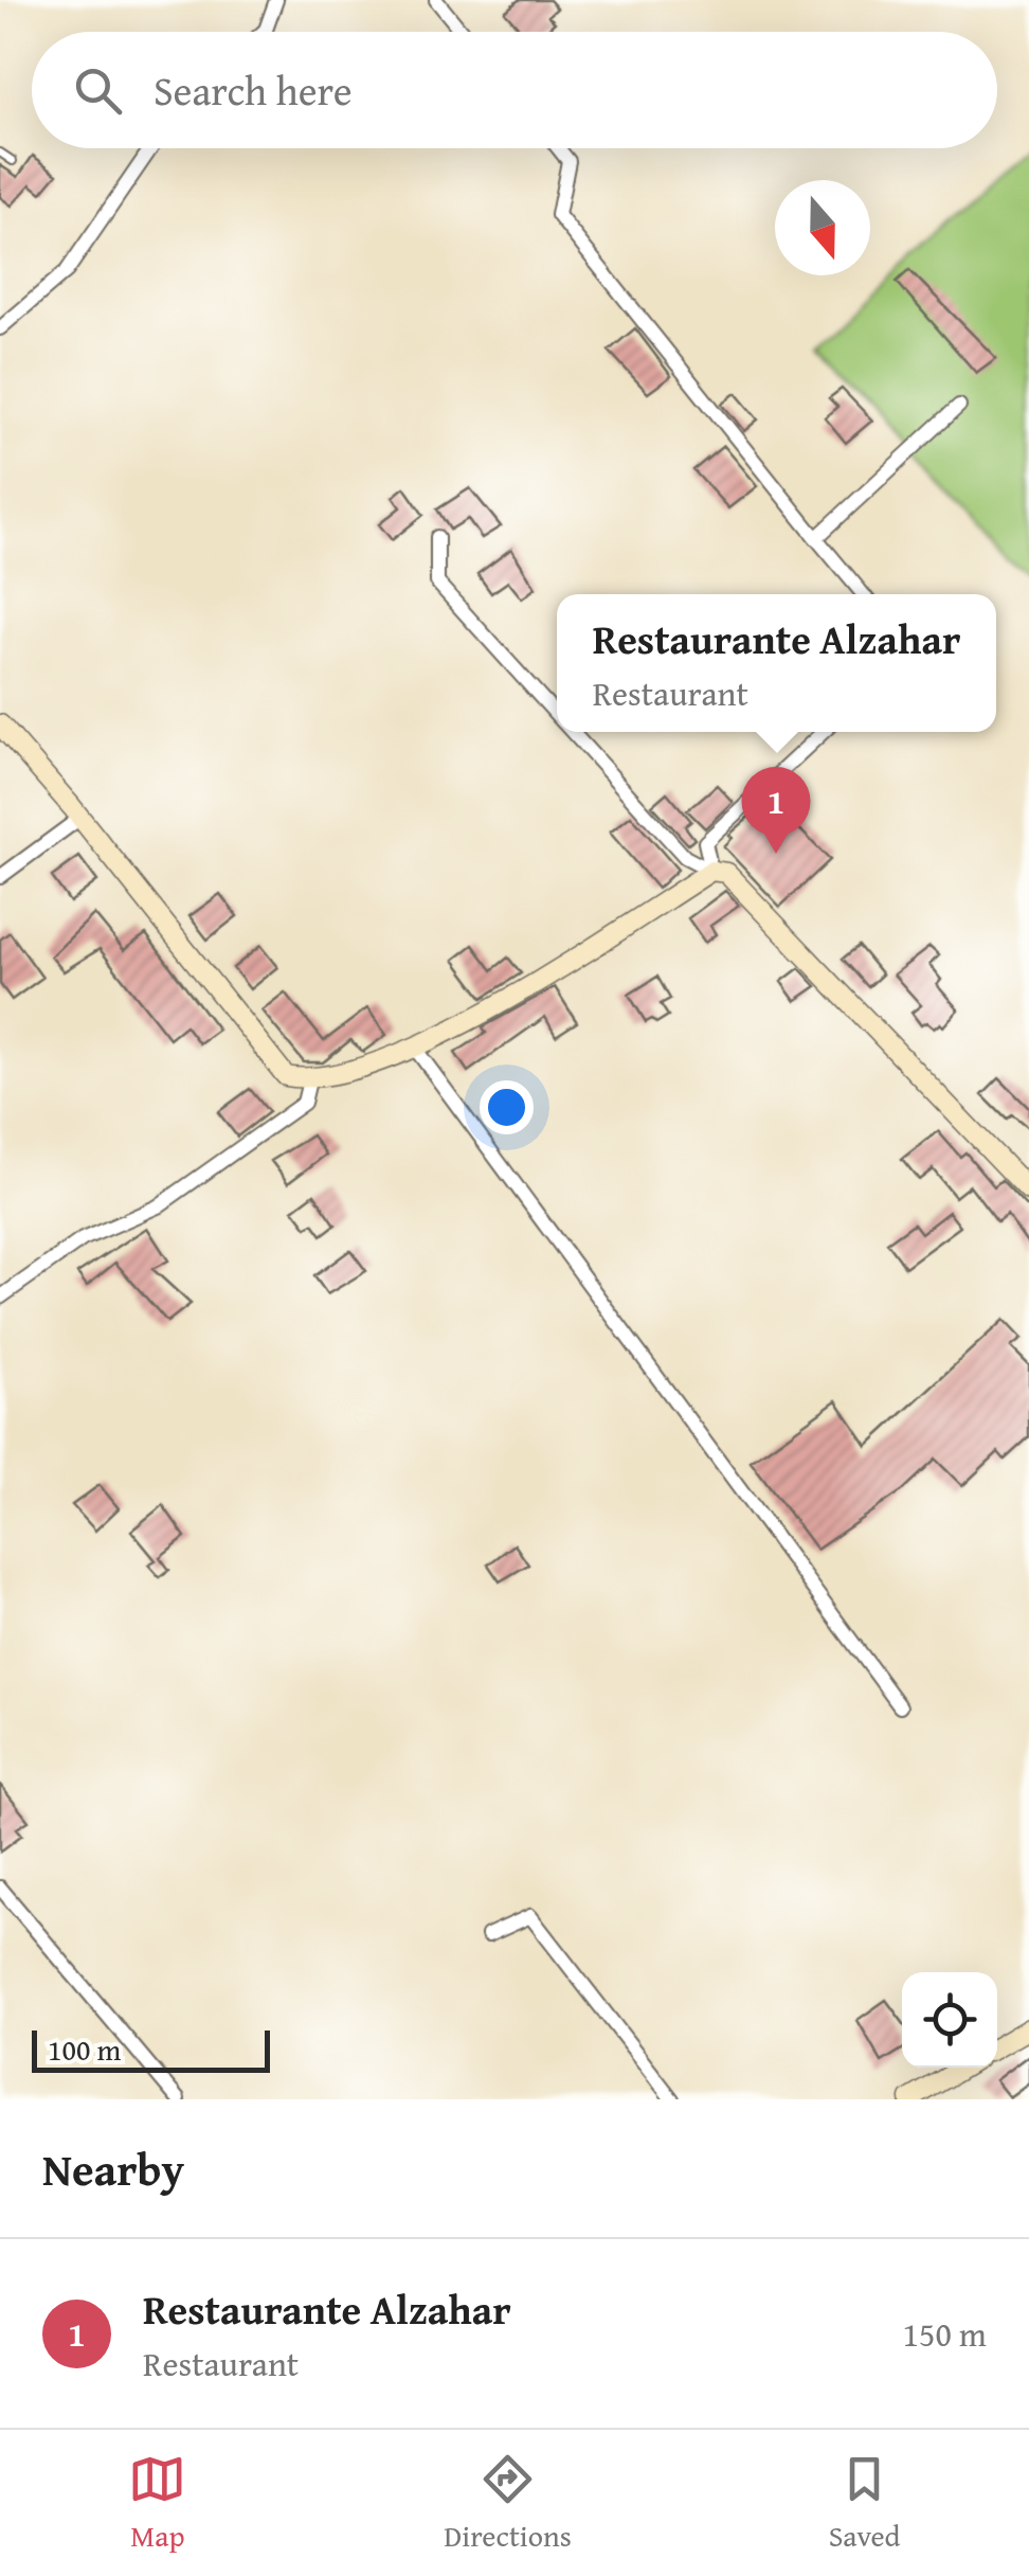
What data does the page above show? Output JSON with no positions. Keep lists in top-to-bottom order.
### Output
{
  "scale_bar": "100 m",
  "north": "bottom",
  "page": {
    "search": "Search here",
    "popup": ["Restaurante Alzahar", "Restaurant"],
    "pins": "1",
    "scale": "100 m",
    "heading": "Nearby",
    "list": [
      {
        "mark": "1",
        "name": "Restaurante Alzahar",
        "note": "Restaurant",
        "value": "150 m"
      }
    ],
    "nav": ["Map", "Directions", "Saved"]
  }
}
